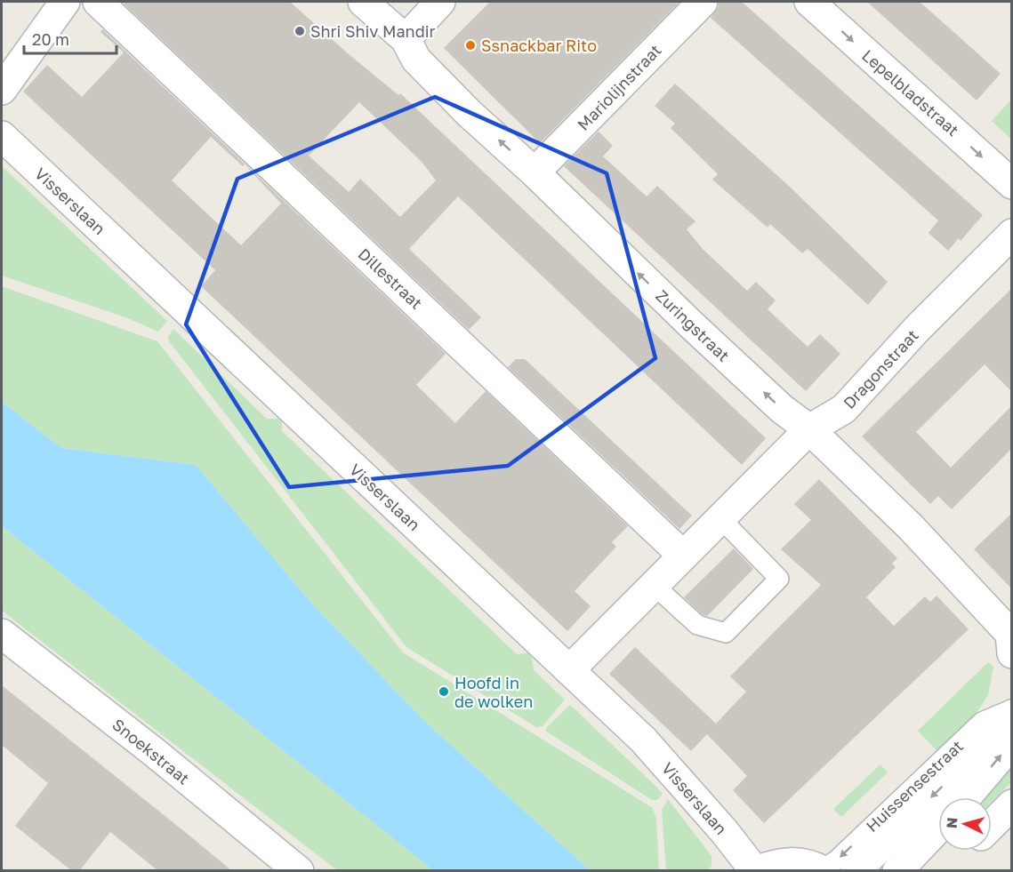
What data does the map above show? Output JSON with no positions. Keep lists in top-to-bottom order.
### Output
{
  "streets": {
    "street": [
      "Mariolijnstraat",
      "Lepelbladstraat",
      "Visserslaan",
      "Dillestraat",
      "Zuringstraat",
      "Dragonstraat",
      "Snoekstraat",
      "Huissensestraat"
    ]
  },
  "crossings": [
    ["Mariolijnstraat", "Zuringstraat"],
    ["Visserslaan", "Dragonstraat"],
    ["Dillestraat", "Dragonstraat"],
    ["Zuringstraat", "Dragonstraat"]
  ],
  "one_way": ["Lepelbladstraat", "Zuringstraat", "Huissensestraat"],
  "places": ["Shri Shiv Mandir", "Ssnackbar Rito", "Hoofd in de wolken"],
  "scale_bar": "20 m",
  "north": "left"
}
